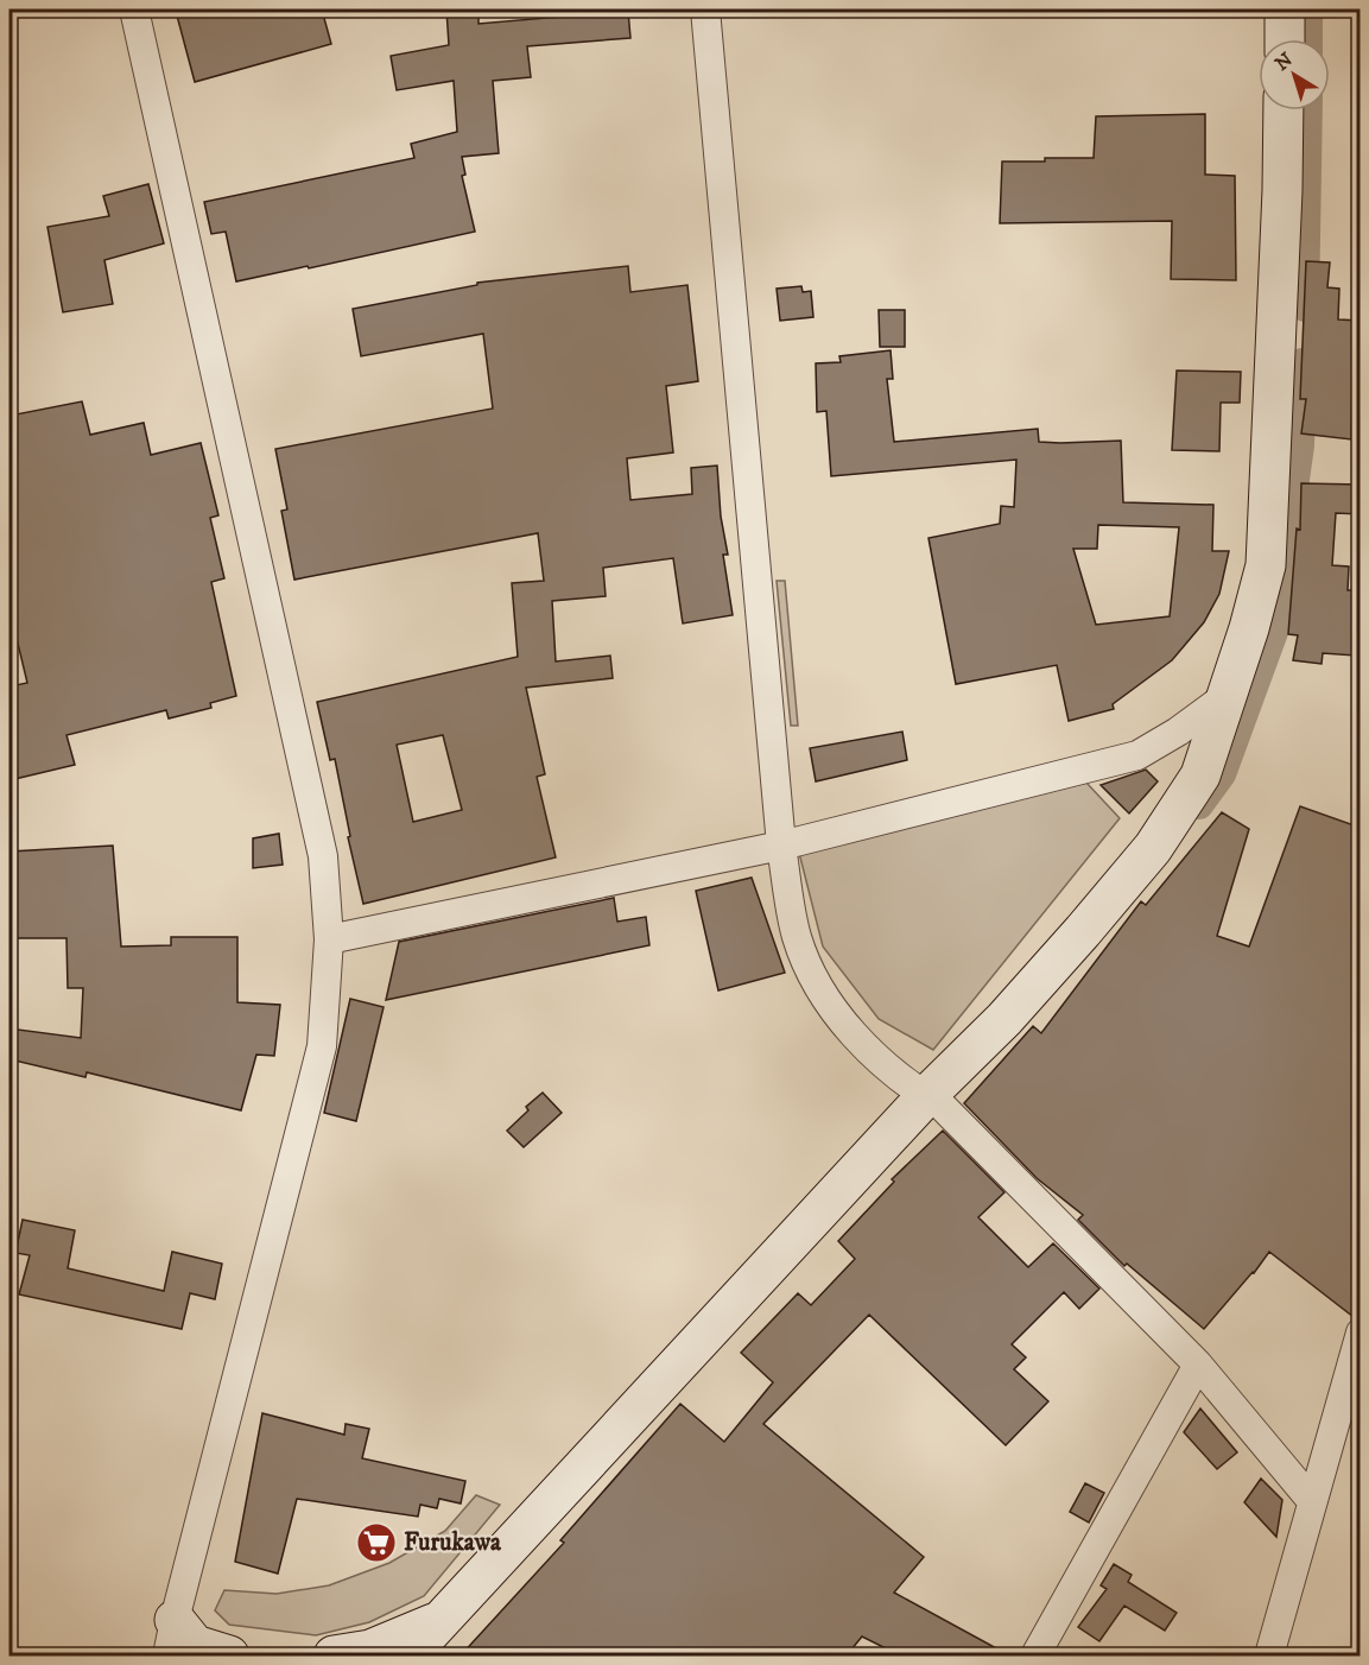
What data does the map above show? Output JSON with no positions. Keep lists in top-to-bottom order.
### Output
{
  "places": {
    "supermarket": ["Furukawa"]
  },
  "north": "top left"
}
